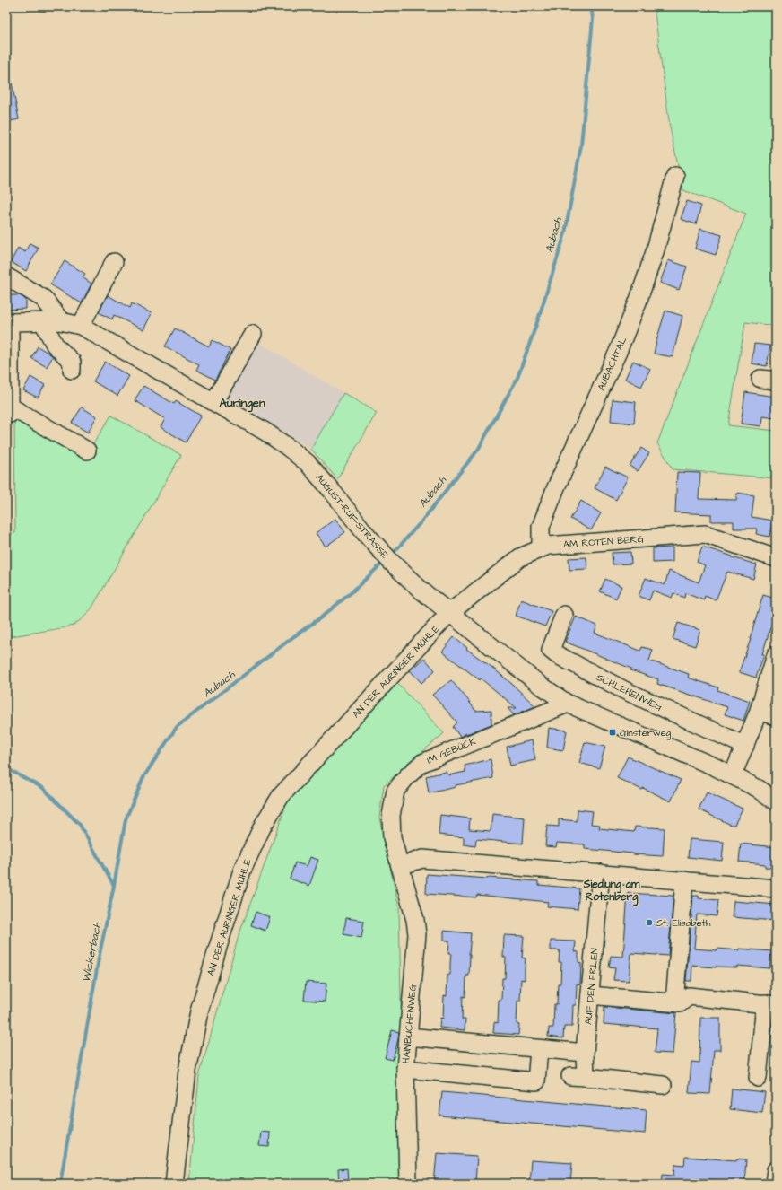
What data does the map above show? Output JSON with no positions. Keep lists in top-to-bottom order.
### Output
{
  "streets": {
    "street": [
      "AUBACHTAL",
      "AUGUST-RUF-STRASSE",
      "AM ROTEN BERG",
      "AN DER AURINGER MÜHLE",
      "SCHLEHENWEG",
      "IM GEBÜCK",
      "AUF DEN ERLEN",
      "HAINBUCHENWEG"
    ]
  },
  "crossings": [
    ["AUBACHTAL", "AM ROTEN BERG"],
    ["AUGUST-RUF-STRASSE", "AM ROTEN BERG"],
    ["AUGUST-RUF-STRASSE", "AN DER AURINGER MÜHLE"],
    ["AUGUST-RUF-STRASSE", "IM GEBÜCK"],
    ["AM ROTEN BERG", "AN DER AURINGER MÜHLE"],
    ["IM GEBÜCK", "HAINBUCHENWEG"]
  ],
  "districts": ["Auringen", "Siedlung am Rotenberg"],
  "water": ["Aubach", "Wickerbach"],
  "places": {
    "transit": ["Ginsterweg"],
    "other": ["St. Elisabeth"]
  }
}
